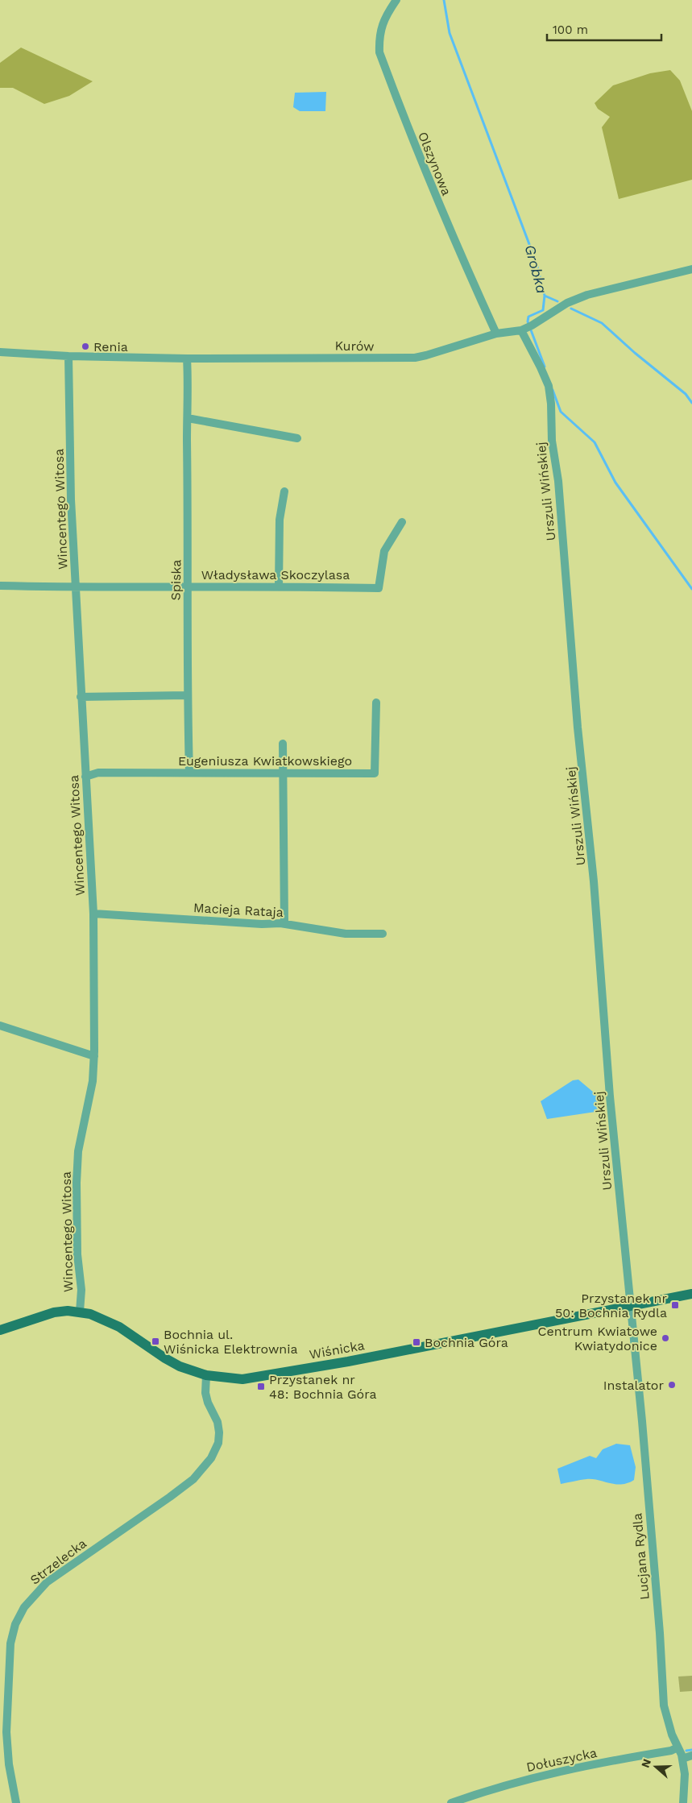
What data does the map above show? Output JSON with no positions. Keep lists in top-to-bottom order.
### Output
{
  "streets": {
    "main road": ["Wiśnicka"],
    "street": [
      "Olszynowa",
      "Kurów",
      "Urszuli Wińskiej",
      "Wincentego Witosa",
      "Władysława Skoczylasa",
      "Spiska",
      "Eugeniusza Kwiatkowskiego",
      "Macieja Rataja",
      "Lucjana Rydla",
      "Strzelecka",
      "Dołuszycka"
    ]
  },
  "crossings": [
    ["Olszynowa", "Kurów"],
    ["Kurów", "Urszuli Wińskiej"],
    ["Kurów", "Wincentego Witosa"],
    ["Kurów", "Spiska"],
    ["Urszuli Wińskiej", "Wiśnicka"],
    ["Urszuli Wińskiej", "Lucjana Rydla"],
    ["Wincentego Witosa", "Władysława Skoczylasa"],
    ["Wincentego Witosa", "Eugeniusza Kwiatkowskiego"],
    ["Wincentego Witosa", "Macieja Rataja"],
    ["Wincentego Witosa", "Wiśnicka"],
    ["Władysława Skoczylasa", "Spiska"],
    ["Spiska", "Eugeniusza Kwiatkowskiego"],
    ["Wiśnicka", "Lucjana Rydla"],
    ["Wiśnicka", "Strzelecka"],
    ["Lucjana Rydla", "Dołuszycka"]
  ],
  "water": ["Grobka"],
  "places": {
    "other": ["Renia", "Centrum Kwiatowe Kwiatydonice", "Instalator"],
    "transit": [
      "Przystanek nr 50: Bochnia Rydla",
      "Bochnia ul. Wiśnicka Elektrownia",
      "Bochnia Góra",
      "Przystanek nr 48: Bochnia Góra"
    ]
  },
  "scale_bar": "100 m",
  "north": "left"
}
